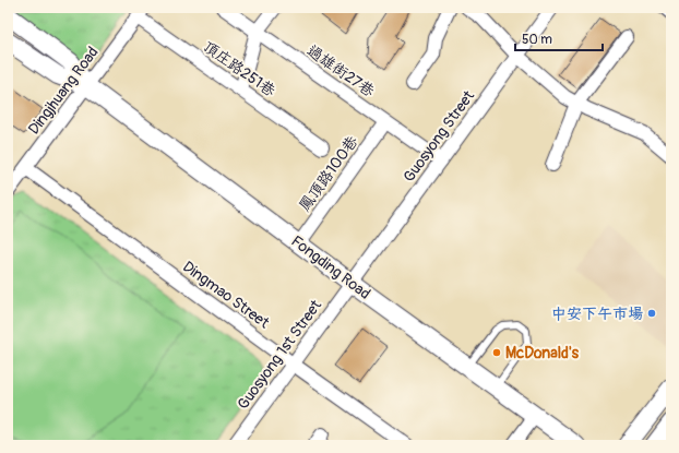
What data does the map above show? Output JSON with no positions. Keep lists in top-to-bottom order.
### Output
{
  "streets": {
    "main road": ["Fongding Road"],
    "street": [
      "頂庄路251巷",
      "過雄街27巷",
      "Dingjhuang Road",
      "Guosyong Street",
      "鳳頂路100巷",
      "Dingmao Street",
      "Guosyong 1st Street"
    ]
  },
  "crossings": [
    ["頂庄路251巷", "Dingjhuang Road"],
    ["過雄街27巷", "Guosyong Street"],
    ["過雄街27巷", "鳳頂路100巷"],
    ["Dingjhuang Road", "Fongding Road"],
    ["Dingjhuang Road", "Dingmao Street"],
    ["Guosyong Street", "Fongding Road"],
    ["Guosyong Street", "Guosyong 1st Street"],
    ["鳳頂路100巷", "Fongding Road"],
    ["Fongding Road", "Guosyong 1st Street"],
    ["Dingmao Street", "Guosyong 1st Street"]
  ],
  "places": ["中安下午市場", "McDonald's"],
  "scale_bar": "50 m"
}
